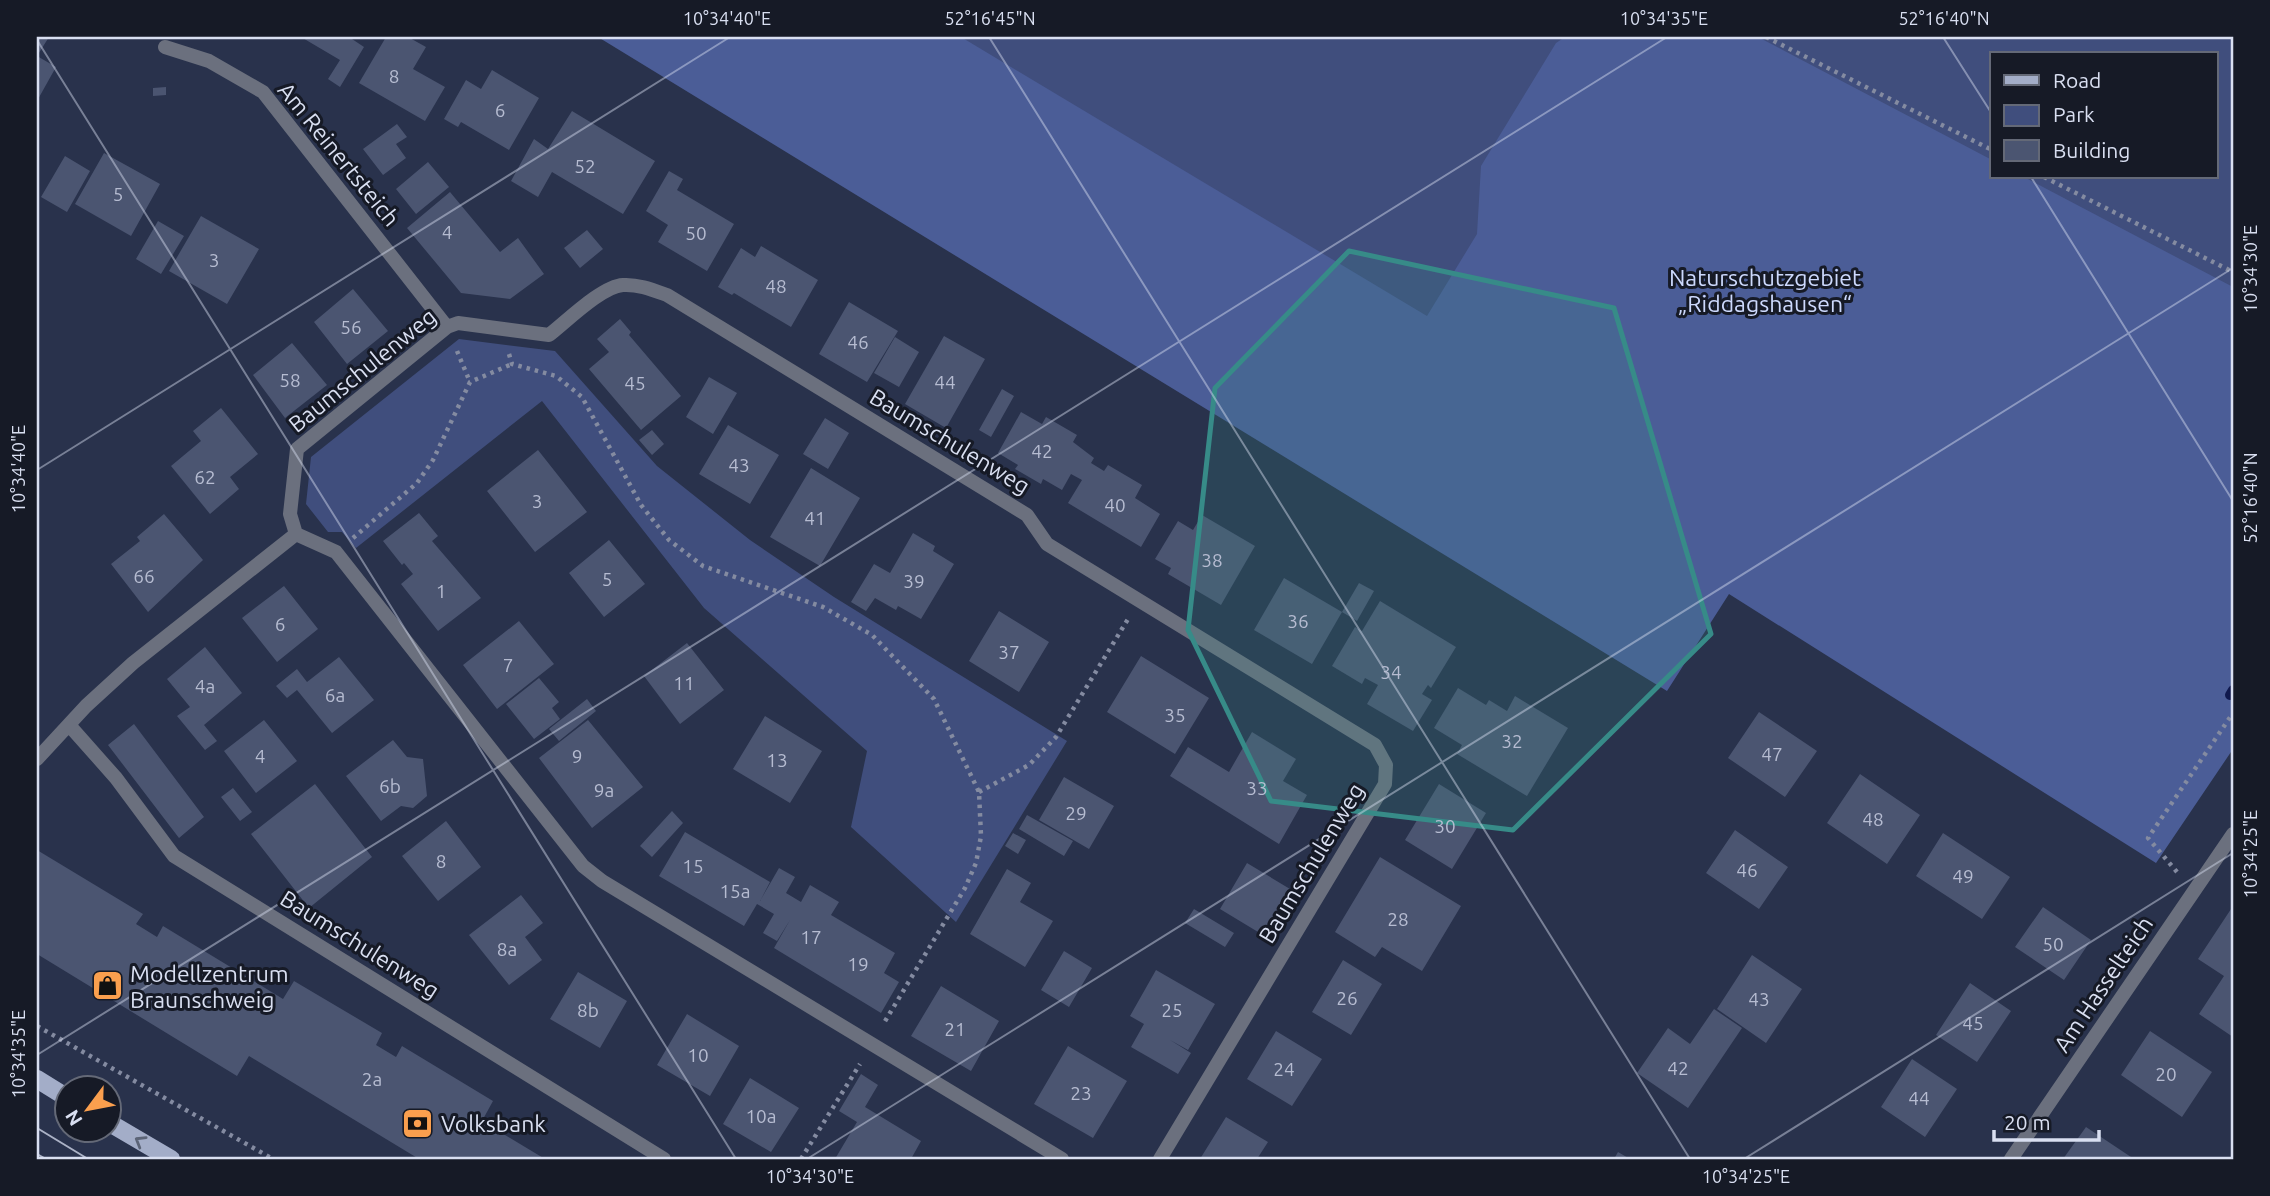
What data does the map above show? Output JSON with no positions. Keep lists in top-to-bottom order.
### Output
{
  "streets": {
    "street": ["Am Reinertsteich", "Baumschulenweg", "Am Hasselteich"]
  },
  "crossings": [
    ["Am Reinertsteich", "Baumschulenweg"]
  ],
  "parks": ["Naturschutzgebiet „Riddagshausen“"],
  "places": {
    "shop": ["Modellzentrum Braunschweig"],
    "bank": ["Volksbank"]
  },
  "house_numbers": [
    "8",
    "6",
    "52",
    "5",
    "4",
    "50",
    "3",
    "48",
    "56",
    "46",
    "58",
    "44",
    "45",
    "42",
    "43",
    "62",
    "3",
    "40",
    "41",
    "38",
    "66",
    "5",
    "39",
    "1",
    "36",
    "6",
    "37",
    "7",
    "34",
    "11",
    "4a",
    "6a",
    "35",
    "32",
    "47",
    "4",
    "9",
    "13",
    "6b",
    "33",
    "9a",
    "29",
    "48",
    "30",
    "8",
    "15",
    "46",
    "49",
    "15a",
    "28",
    "17",
    "50",
    "8a",
    "19",
    "26",
    "43",
    "8b",
    "25",
    "45",
    "21",
    "10",
    "42",
    "24",
    "20",
    "2a",
    "23",
    "44",
    "10a"
  ],
  "legend": ["Road", "Park", "Building"],
  "scale_bar": "20 m",
  "north": "bottom left",
  "coordinates": [
    "10°34'40\"E",
    "52°16'45\"N",
    "10°34'35\"E",
    "52°16'40\"N",
    "10°34'30\"E",
    "10°34'25\"E"
  ]
}
